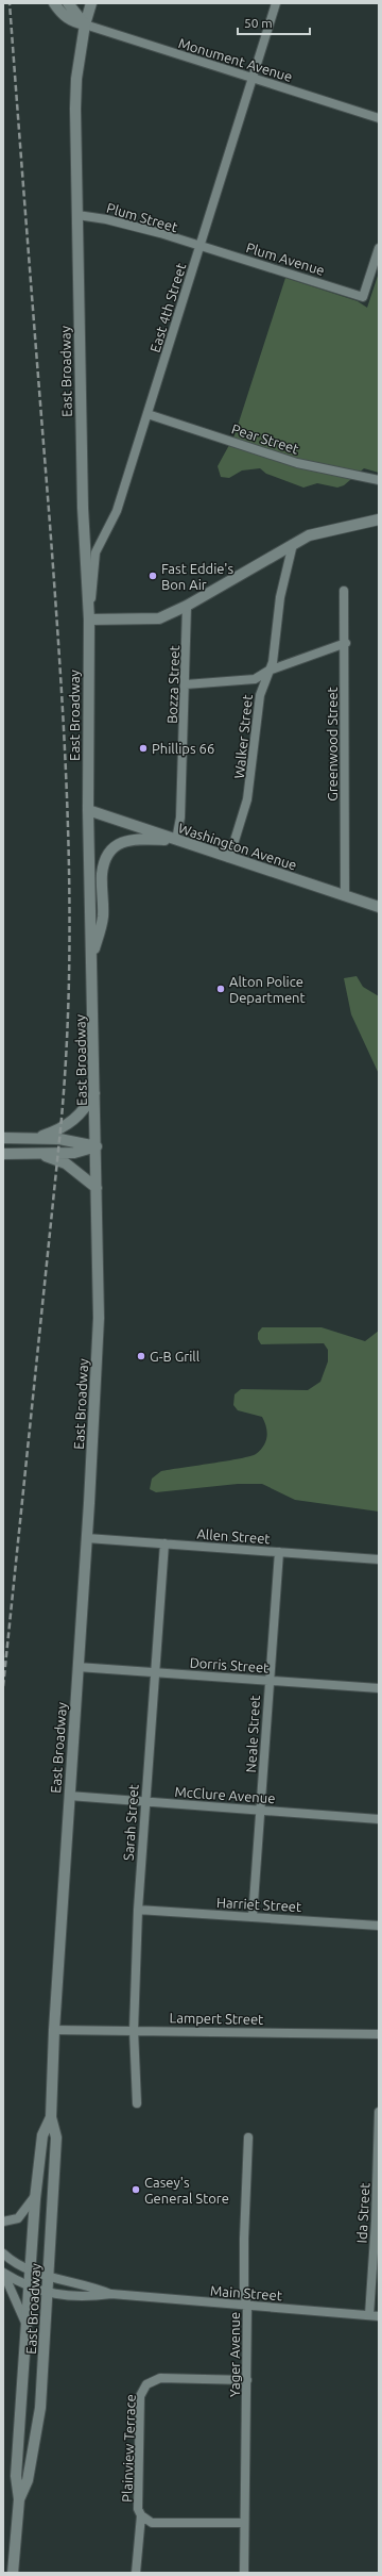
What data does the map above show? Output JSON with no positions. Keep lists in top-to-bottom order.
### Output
{
  "streets": {
    "main road": ["East Broadway", "Washington Avenue"],
    "street": [
      "Monument Avenue",
      "Plum Street",
      "Plum Avenue",
      "East 4th Street",
      "Pear Street",
      "Bozza Street",
      "Walker Street",
      "Greenwood Street",
      "Allen Street",
      "Dorris Street",
      "Neale Street",
      "McClure Avenue",
      "Sarah Street",
      "Harriet Street",
      "Lampert Street",
      "Ida Street",
      "Main Street",
      "Yager Avenue",
      "Plainview Terrace"
    ]
  },
  "crossings": [
    ["Monument Avenue", "East 4th Street"],
    ["Monument Avenue", "East Broadway"],
    ["Plum Street", "Plum Avenue"],
    ["Plum Street", "East 4th Street"],
    ["Plum Street", "East Broadway"],
    ["Plum Avenue", "East 4th Street"],
    ["East 4th Street", "East Broadway"],
    ["East 4th Street", "Pear Street"],
    ["East Broadway", "Washington Avenue"],
    ["East Broadway", "Allen Street"],
    ["East Broadway", "Dorris Street"],
    ["East Broadway", "McClure Avenue"],
    ["East Broadway", "Lampert Street"],
    ["East Broadway", "Main Street"],
    ["Bozza Street", "Washington Avenue"],
    ["Walker Street", "Washington Avenue"],
    ["Greenwood Street", "Washington Avenue"],
    ["Allen Street", "Neale Street"],
    ["Allen Street", "Sarah Street"],
    ["Dorris Street", "Neale Street"],
    ["Dorris Street", "Sarah Street"],
    ["Neale Street", "McClure Avenue"],
    ["Neale Street", "Harriet Street"],
    ["McClure Avenue", "Sarah Street"],
    ["Sarah Street", "Harriet Street"],
    ["Sarah Street", "Lampert Street"],
    ["Ida Street", "Main Street"],
    ["Main Street", "Yager Avenue"],
    ["Yager Avenue", "Plainview Terrace"]
  ],
  "places": [
    "Fast Eddie's Bon Air",
    "Phillips 66",
    "Alton Police Department",
    "G-B Grill",
    "Casey's General Store"
  ],
  "scale_bar": "50 m"
}
